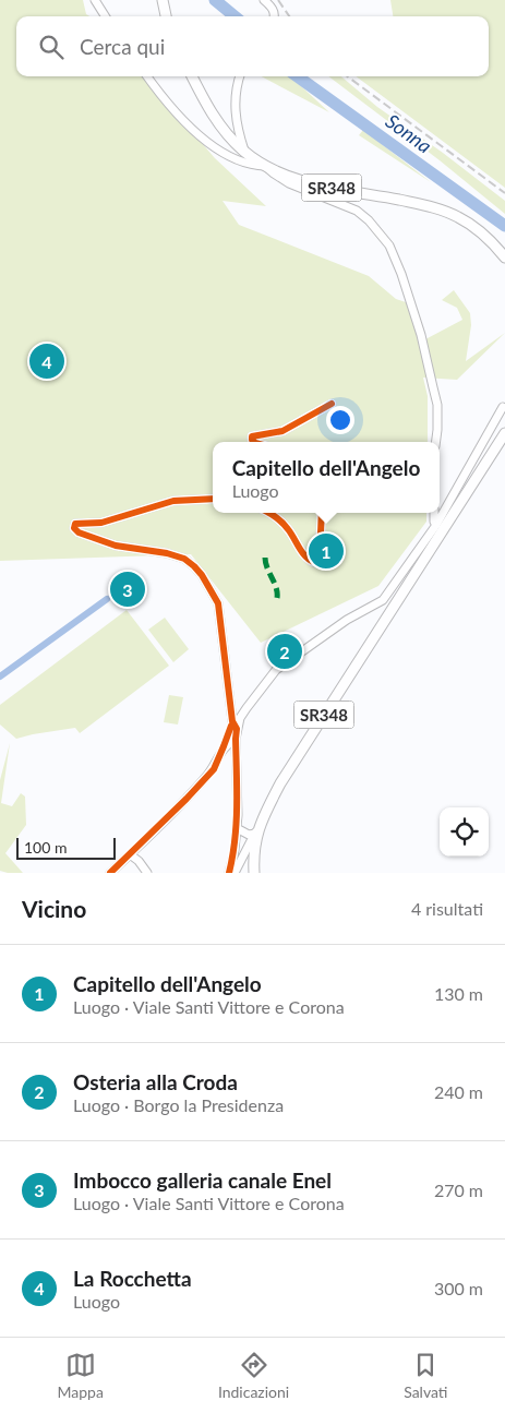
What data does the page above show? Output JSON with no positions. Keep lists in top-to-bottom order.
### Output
{
  "streets": {
    "main road": ["SR348"]
  },
  "water": ["Sonna"],
  "scale_bar": "100 m",
  "page": {
    "search": "Cerca qui",
    "pins": [
      "4",
      "1",
      "3",
      "2"
    ],
    "popup": ["Capitello dell'Angelo", "Luogo"],
    "scale": "100 m",
    "heading": ["Vicino", "4 risultati"],
    "list": [
      {
        "mark": "1",
        "name": "Capitello dell'Angelo",
        "note": "Luogo · Viale Santi Vittore e Corona",
        "value": "130 m"
      },
      {
        "mark": "2",
        "name": "Osteria alla Croda",
        "note": "Luogo · Borgo la Presidenza",
        "value": "240 m"
      },
      {
        "mark": "3",
        "name": "Imbocco galleria canale Enel",
        "note": "Luogo · Viale Santi Vittore e Corona",
        "value": "270 m"
      },
      {
        "mark": "4",
        "name": "La Rocchetta",
        "note": "Luogo",
        "value": "300 m"
      }
    ],
    "nav": ["Mappa", "Indicazioni", "Salvati"]
  }
}
